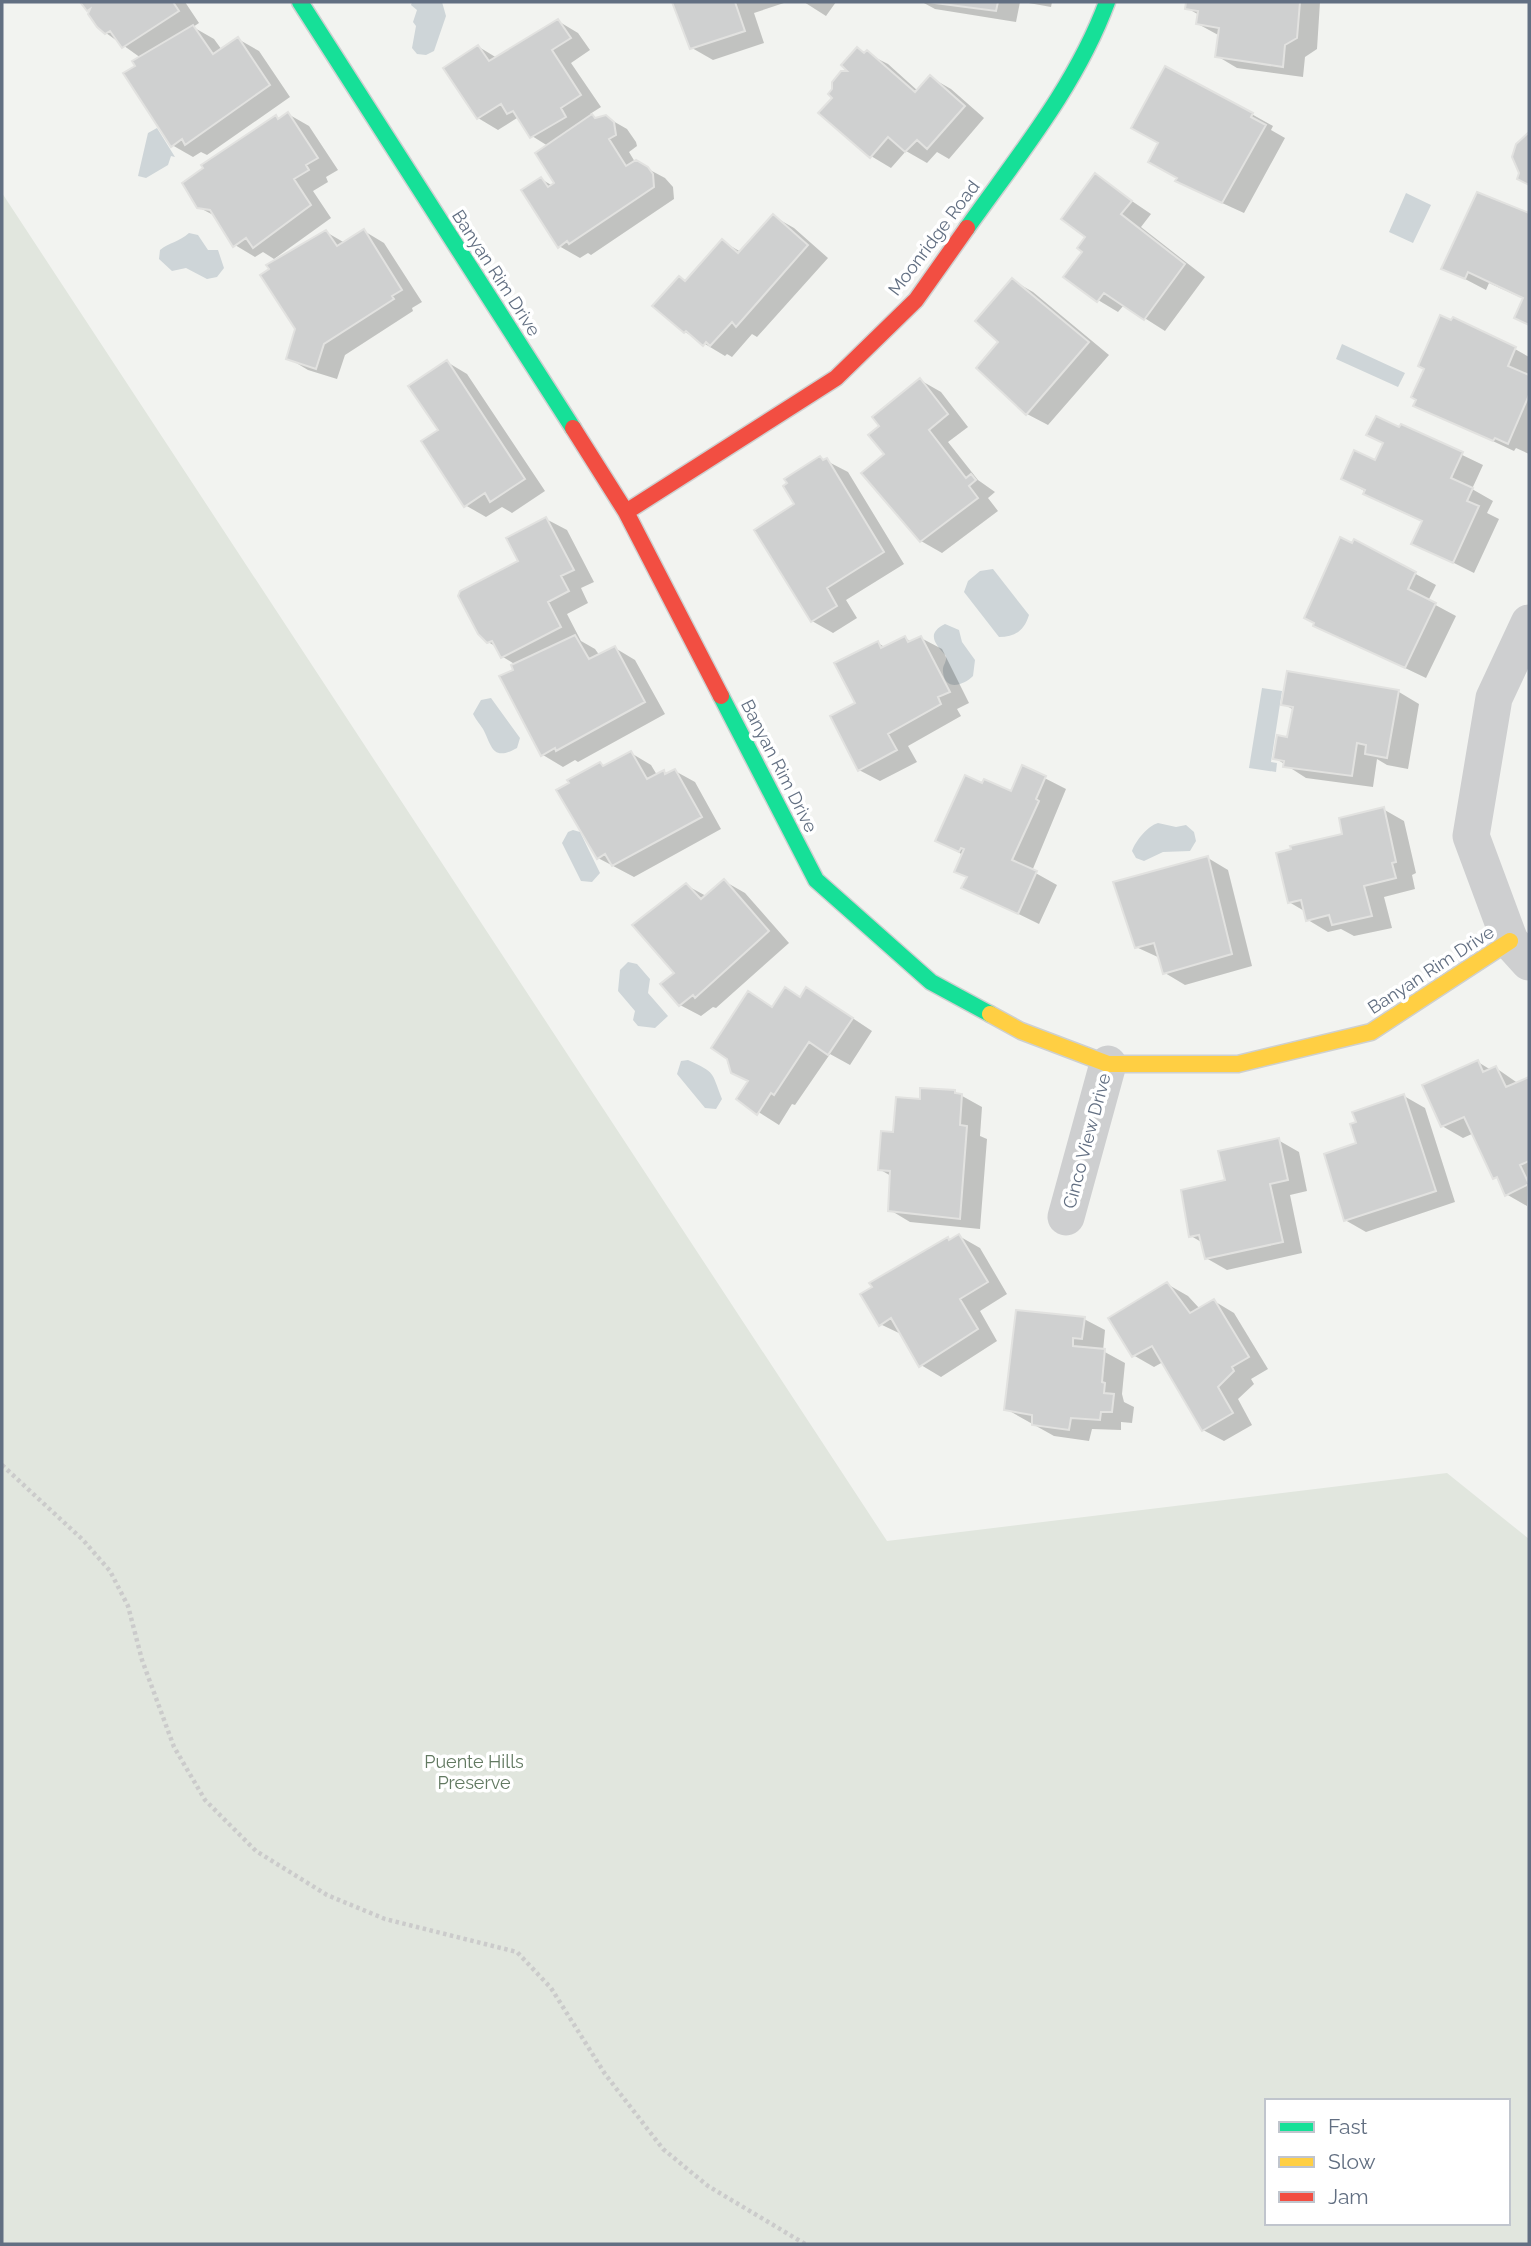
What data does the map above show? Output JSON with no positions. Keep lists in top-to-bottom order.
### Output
{
  "streets": {
    "street": ["Moonridge Road", "Banyan Rim Drive", "Cinco View Drive"]
  },
  "crossings": [
    ["Moonridge Road", "Banyan Rim Drive"],
    ["Banyan Rim Drive", "Cinco View Drive"]
  ],
  "parks": ["Puente Hills Preserve"],
  "legend": ["Fast", "Slow", "Jam"]
}
